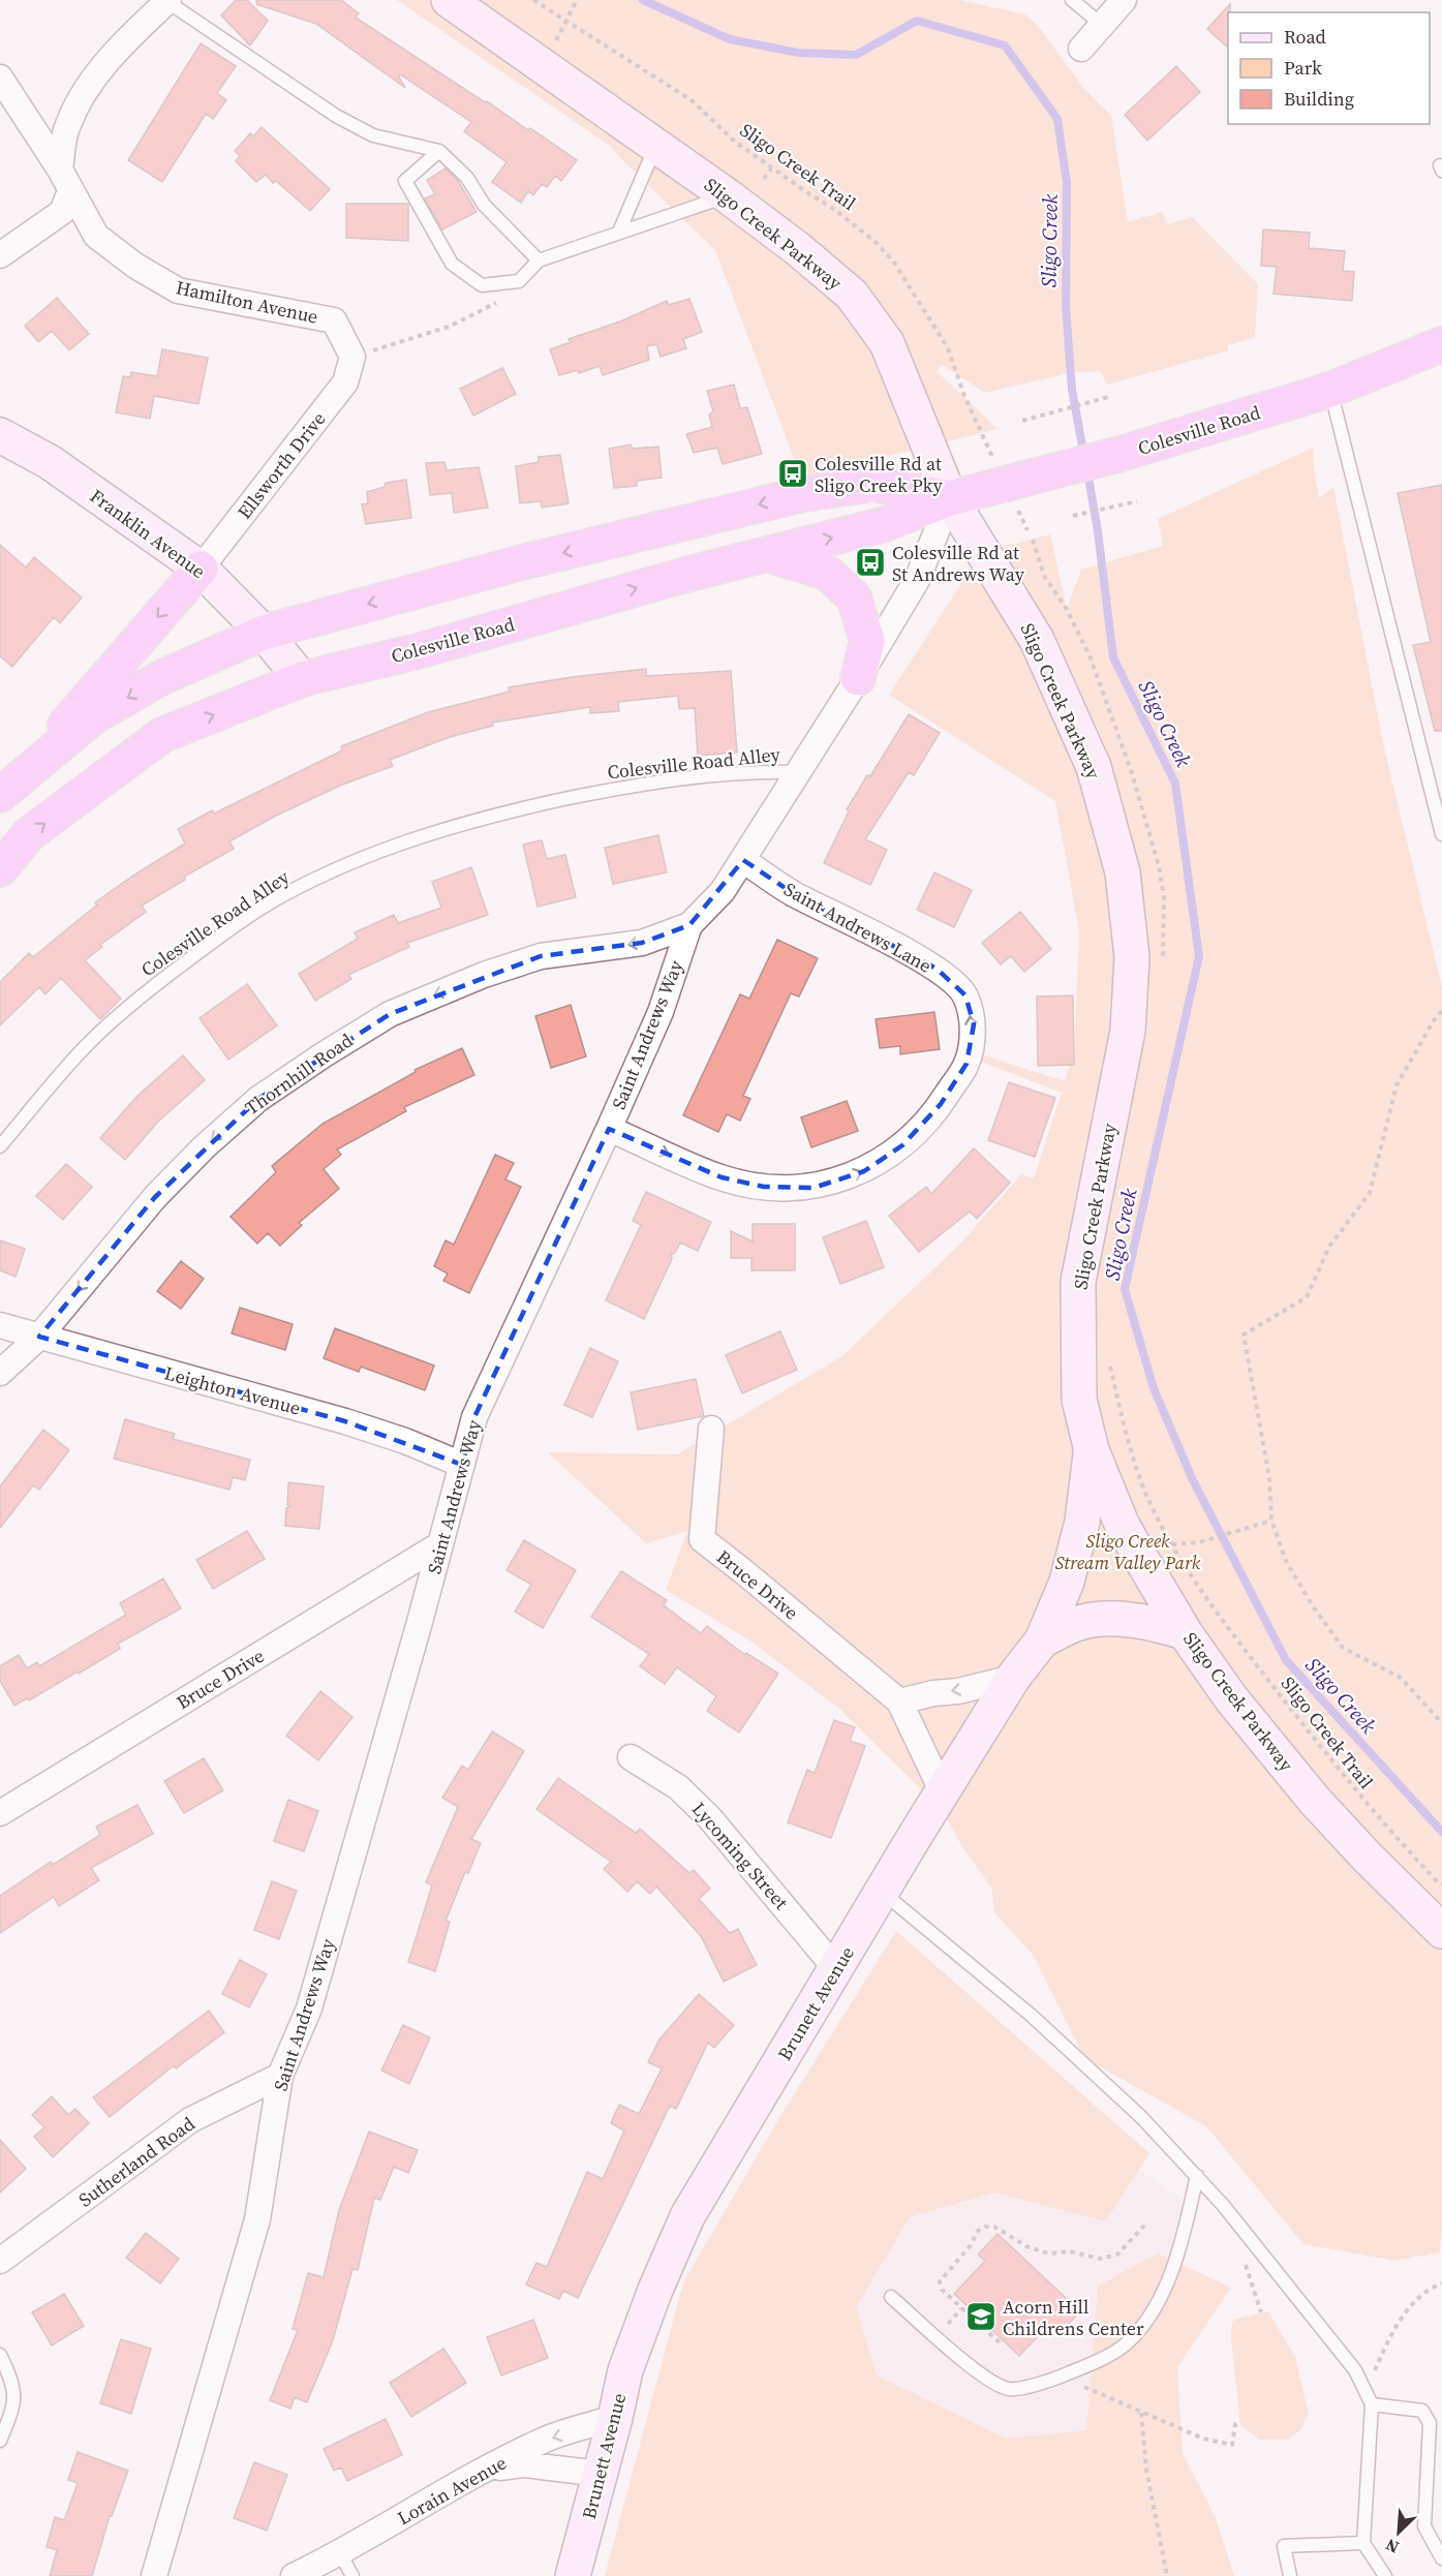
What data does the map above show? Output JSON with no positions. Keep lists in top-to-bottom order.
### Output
{
  "streets": {
    "highway": ["Colesville Road"],
    "street": [
      "Sligo Creek Parkway",
      "Hamilton Avenue",
      "Ellsworth Drive",
      "Franklin Avenue",
      "Saint Andrews Lane",
      "Saint Andrews Way",
      "Thornhill Road",
      "Leighton Avenue",
      "Bruce Drive",
      "Lycoming Street",
      "Brunett Avenue",
      "Sutherland Road",
      "Lorain Avenue"
    ],
    "lane": ["Colesville Road Alley"],
    "path": ["Sligo Creek Trail"]
  },
  "crossings": [
    ["Sligo Creek Parkway", "Colesville Road"],
    ["Sligo Creek Parkway", "Saint Andrews Way"],
    ["Sligo Creek Parkway", "Brunett Avenue"],
    ["Hamilton Avenue", "Ellsworth Drive"],
    ["Colesville Road", "Franklin Avenue"],
    ["Colesville Road", "Saint Andrews Way"],
    ["Ellsworth Drive", "Franklin Avenue"],
    ["Colesville Road Alley", "Saint Andrews Way"],
    ["Saint Andrews Lane", "Saint Andrews Way"],
    ["Saint Andrews Way", "Thornhill Road"],
    ["Saint Andrews Way", "Leighton Avenue"],
    ["Saint Andrews Way", "Bruce Drive"],
    ["Saint Andrews Way", "Sutherland Road"],
    ["Thornhill Road", "Leighton Avenue"],
    ["Bruce Drive", "Brunett Avenue"],
    ["Lycoming Street", "Brunett Avenue"],
    ["Brunett Avenue", "Lorain Avenue"]
  ],
  "one_way": ["Thornhill Road"],
  "water": ["Sligo Creek"],
  "parks": ["Sligo Creek Stream Valley Park"],
  "places": {
    "bus stop": ["Colesville Rd at Sligo Creek Pky", "Colesville Rd at St Andrews Way"],
    "school or university": ["Acorn Hill Childrens Center"]
  },
  "legend": ["Road", "Park", "Building"],
  "north": "bottom left"
}
